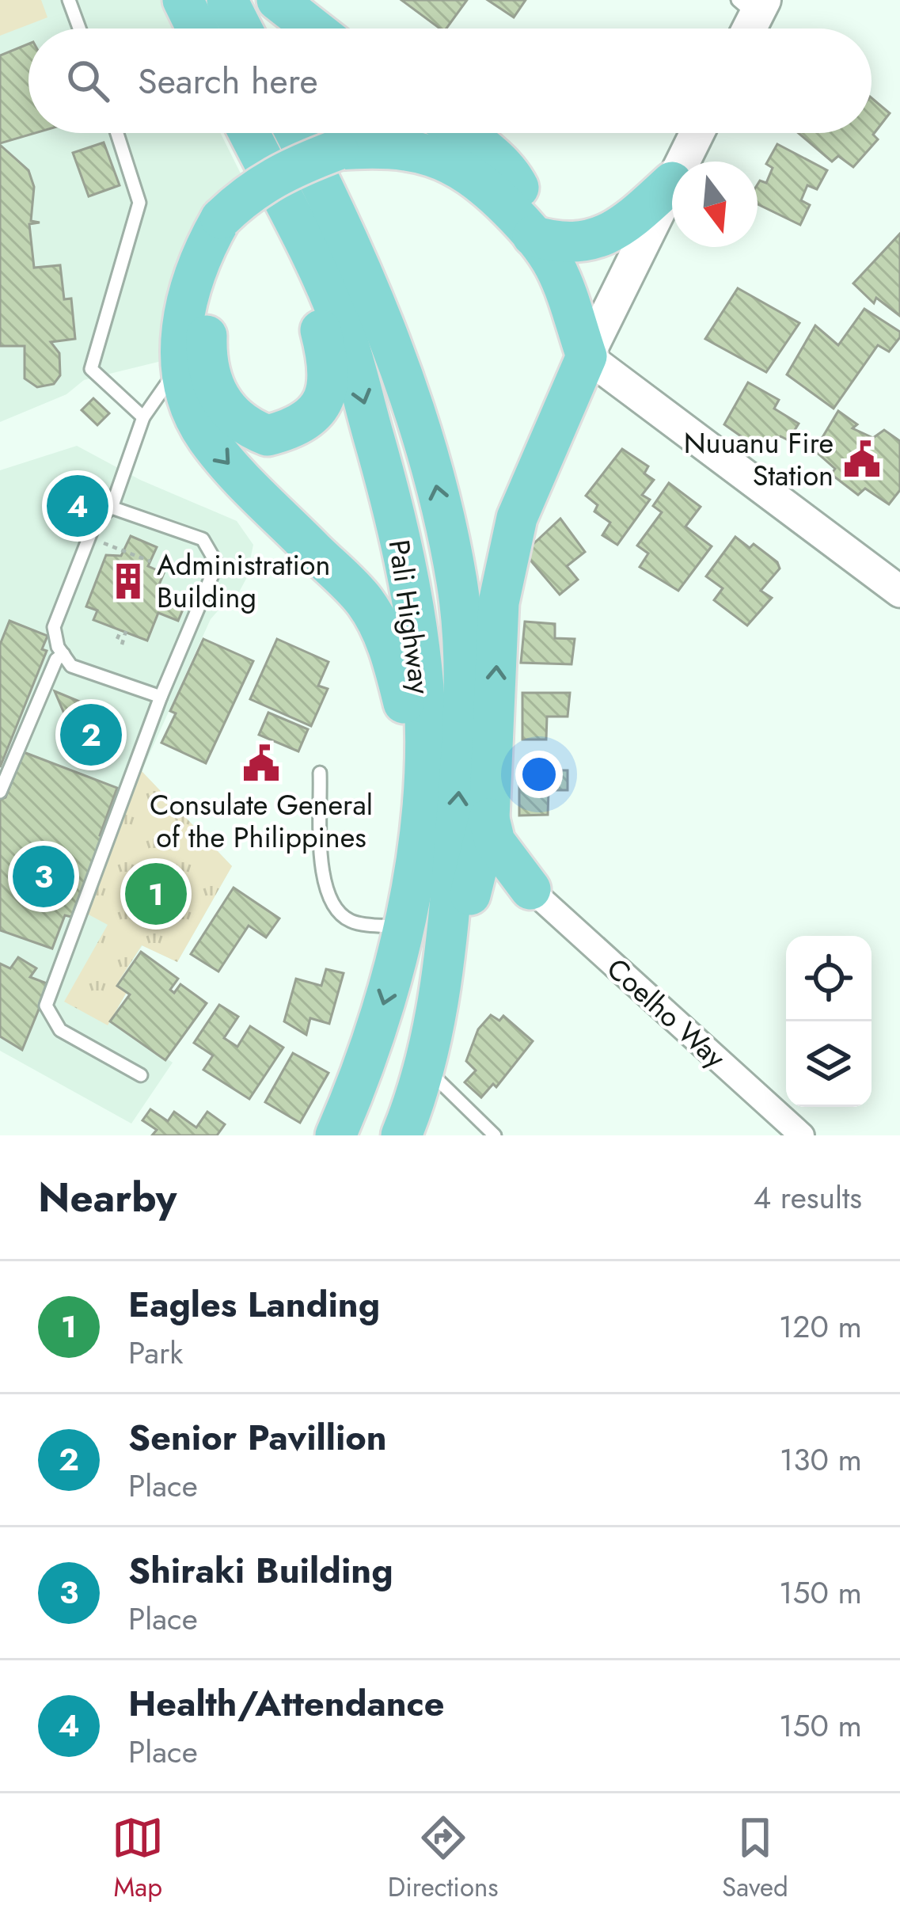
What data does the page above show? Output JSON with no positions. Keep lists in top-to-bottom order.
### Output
{
  "streets": {
    "highway": ["Pali Highway"],
    "street": ["Coelho Way"]
  },
  "places": {
    "public building": ["Nuuanu Fire Station", "Consulate General of the Philippines"],
    "building": ["Administration Building"]
  },
  "north": "bottom",
  "page": {
    "search": "Search here",
    "pins": [
      "4",
      "2",
      "3",
      "1"
    ],
    "heading": ["Nearby", "4 results"],
    "list": [
      {
        "mark": "1",
        "name": "Eagles Landing",
        "note": "Park",
        "value": "120 m"
      },
      {
        "mark": "2",
        "name": "Senior Pavillion",
        "note": "Place",
        "value": "130 m"
      },
      {
        "mark": "3",
        "name": "Shiraki Building",
        "note": "Place",
        "value": "150 m"
      },
      {
        "mark": "4",
        "name": "Health/Attendance",
        "note": "Place",
        "value": "150 m"
      }
    ],
    "nav": ["Map", "Directions", "Saved"]
  }
}
